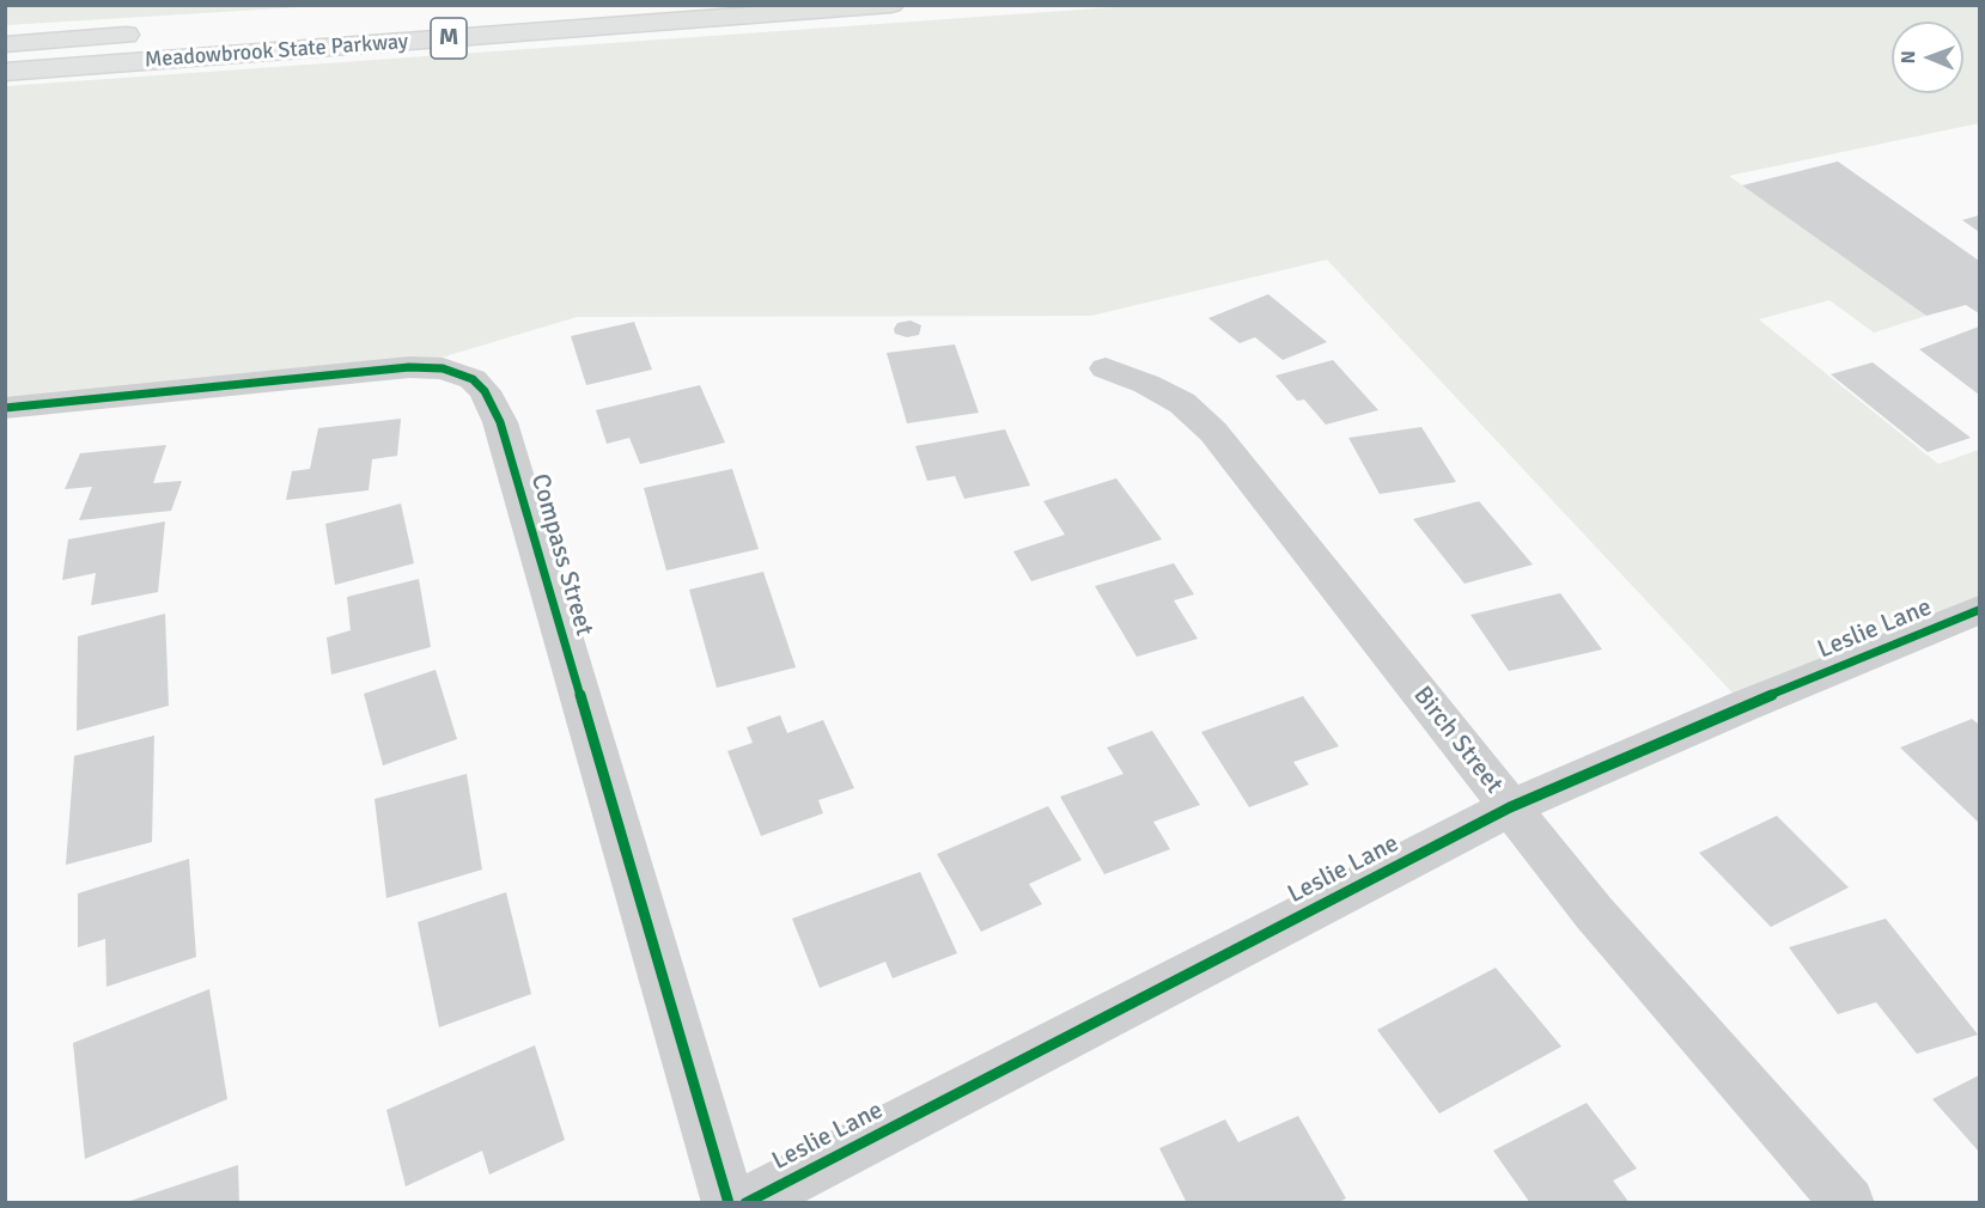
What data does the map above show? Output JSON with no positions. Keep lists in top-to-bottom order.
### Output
{
  "streets": {
    "highway": ["M", "Meadowbrook State Parkway"],
    "street": ["Compass Street", "Leslie Lane", "Birch Street"]
  },
  "crossings": [
    ["Leslie Lane", "Birch Street"]
  ],
  "north": "left"
}
